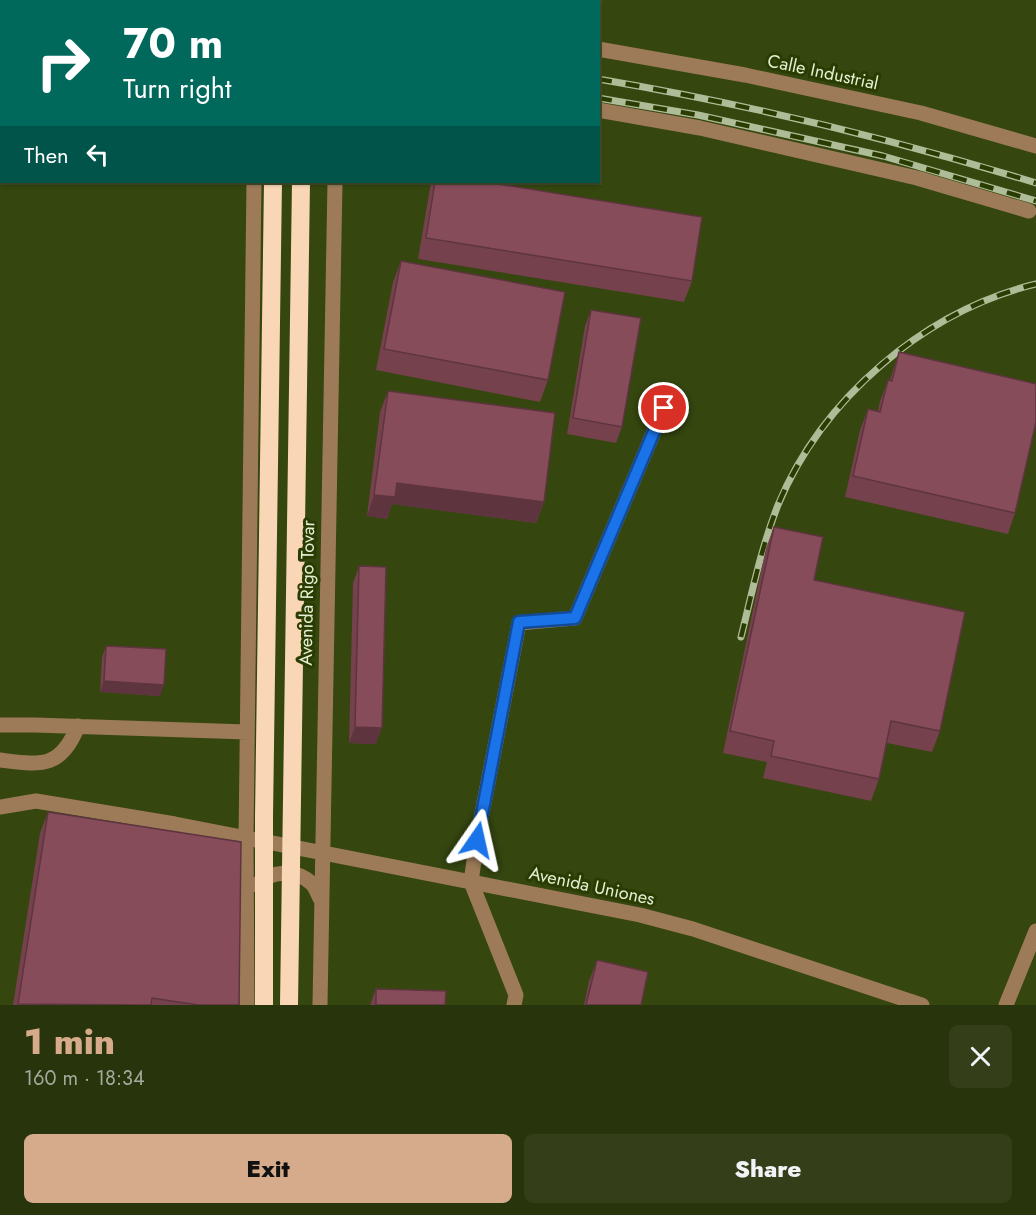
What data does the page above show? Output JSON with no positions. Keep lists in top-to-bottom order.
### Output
{
  "streets": {
    "highway": ["Avenida Rigo Tovar"],
    "street": ["Calle Industrial", "Avenida Uniones"]
  },
  "crossings": [
    ["Avenida Rigo Tovar", "Avenida Uniones"]
  ],
  "page": {
    "turn": ["70 m", "Turn right"],
    "then": "Then",
    "heading": ["1 min", "160 m · 18:34"],
    "buttons": ["Exit", "Share"]
  }
}
